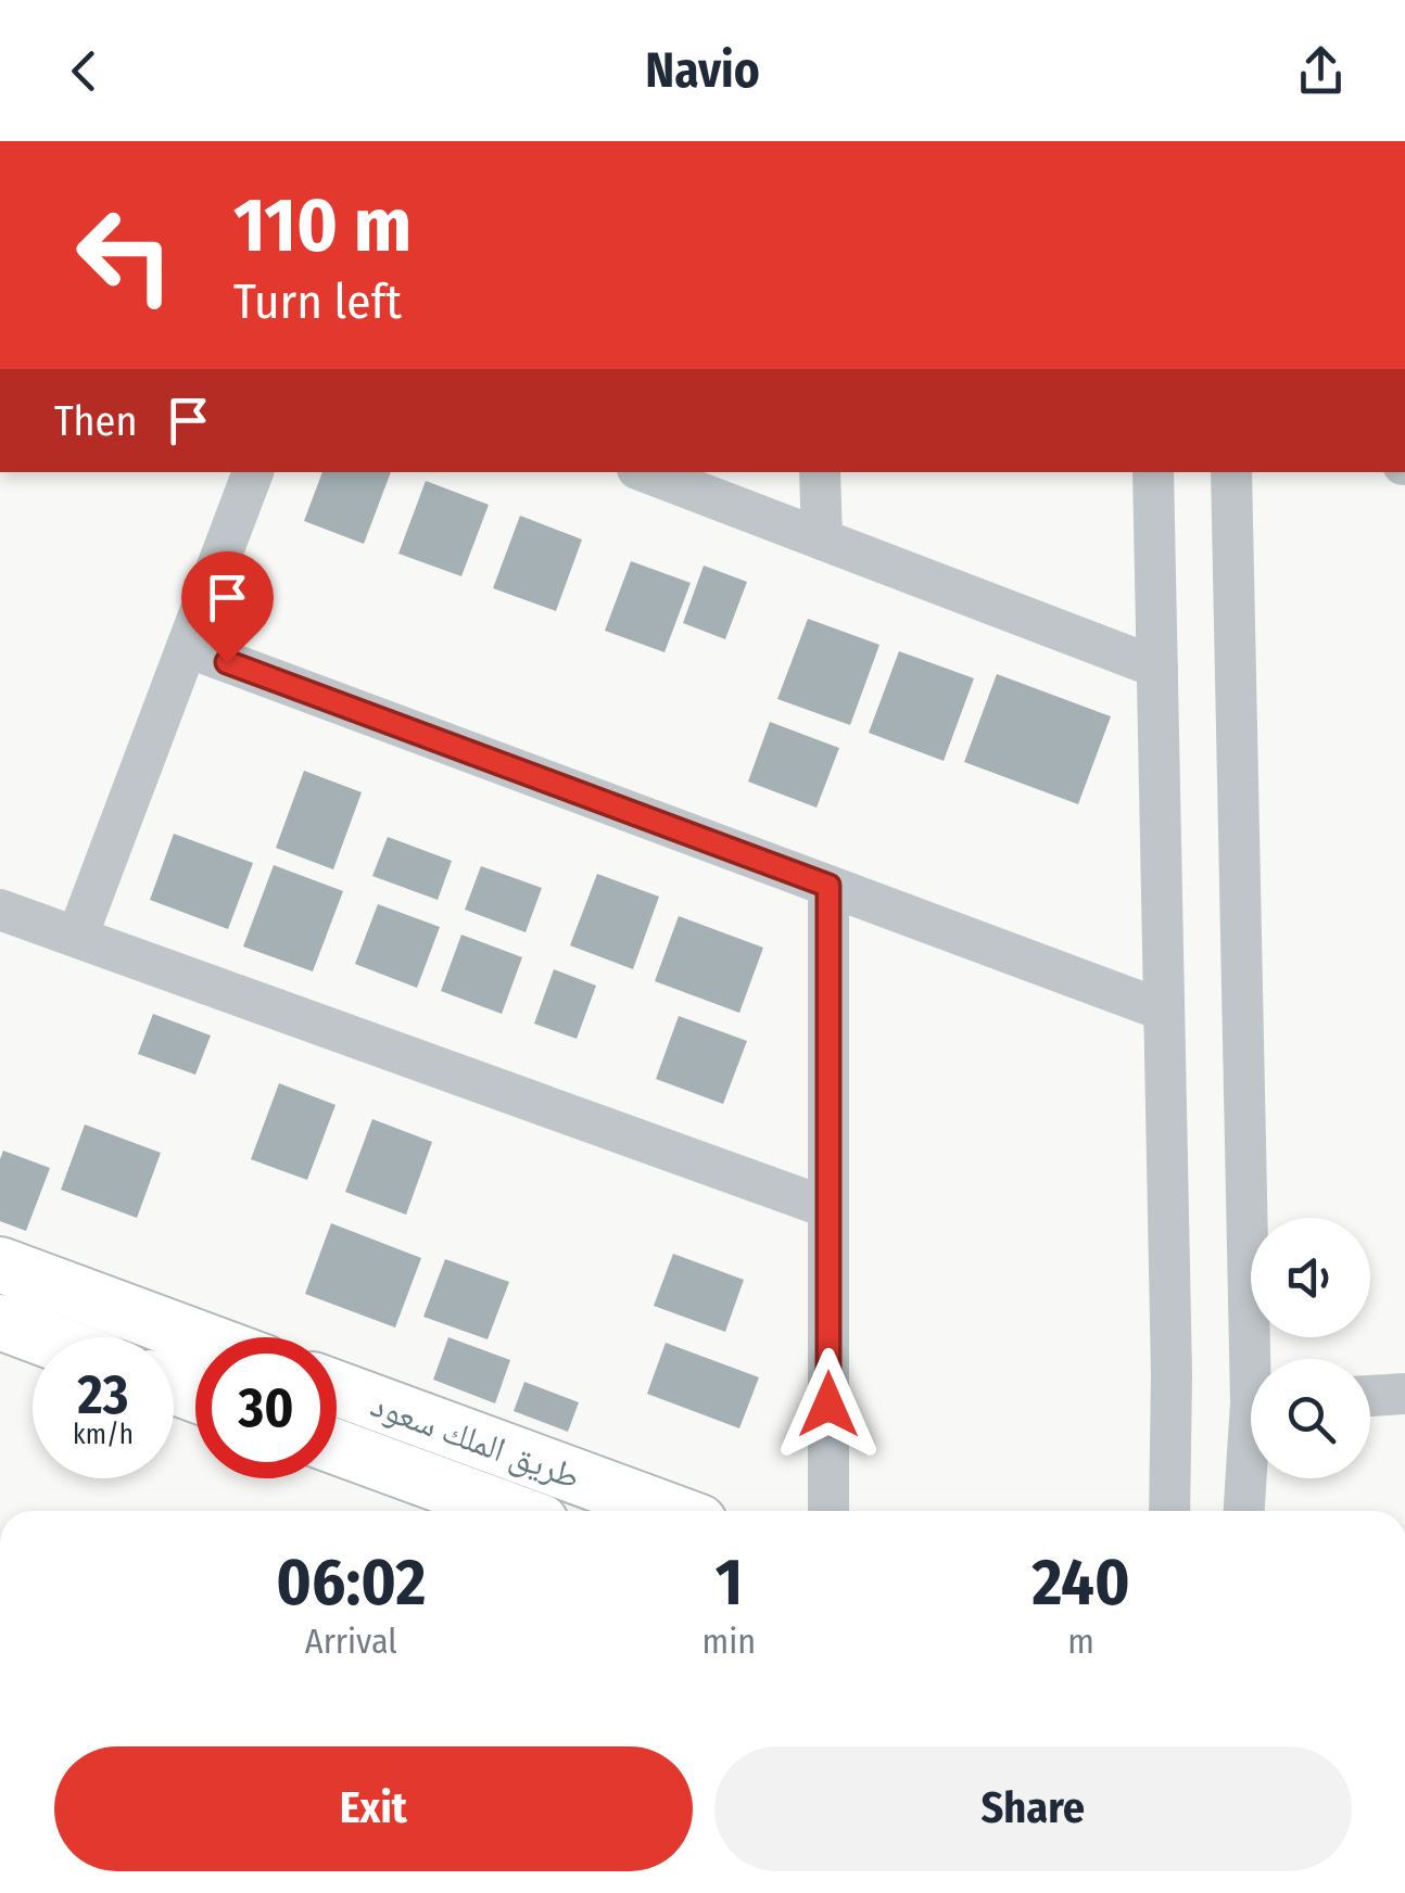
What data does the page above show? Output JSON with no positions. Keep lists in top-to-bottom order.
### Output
{
  "streets": {
    "main road": ["طريق الملك سعود"]
  },
  "page": {
    "header": "Navio",
    "turn": ["110 m", "Turn left"],
    "then": "Then",
    "speed": "23 km/h",
    "limit": "30",
    "eta": [
      "06:02",
      "Arrival",
      "1",
      "min",
      "240",
      "m"
    ],
    "buttons": ["Exit", "Share"]
  }
}
